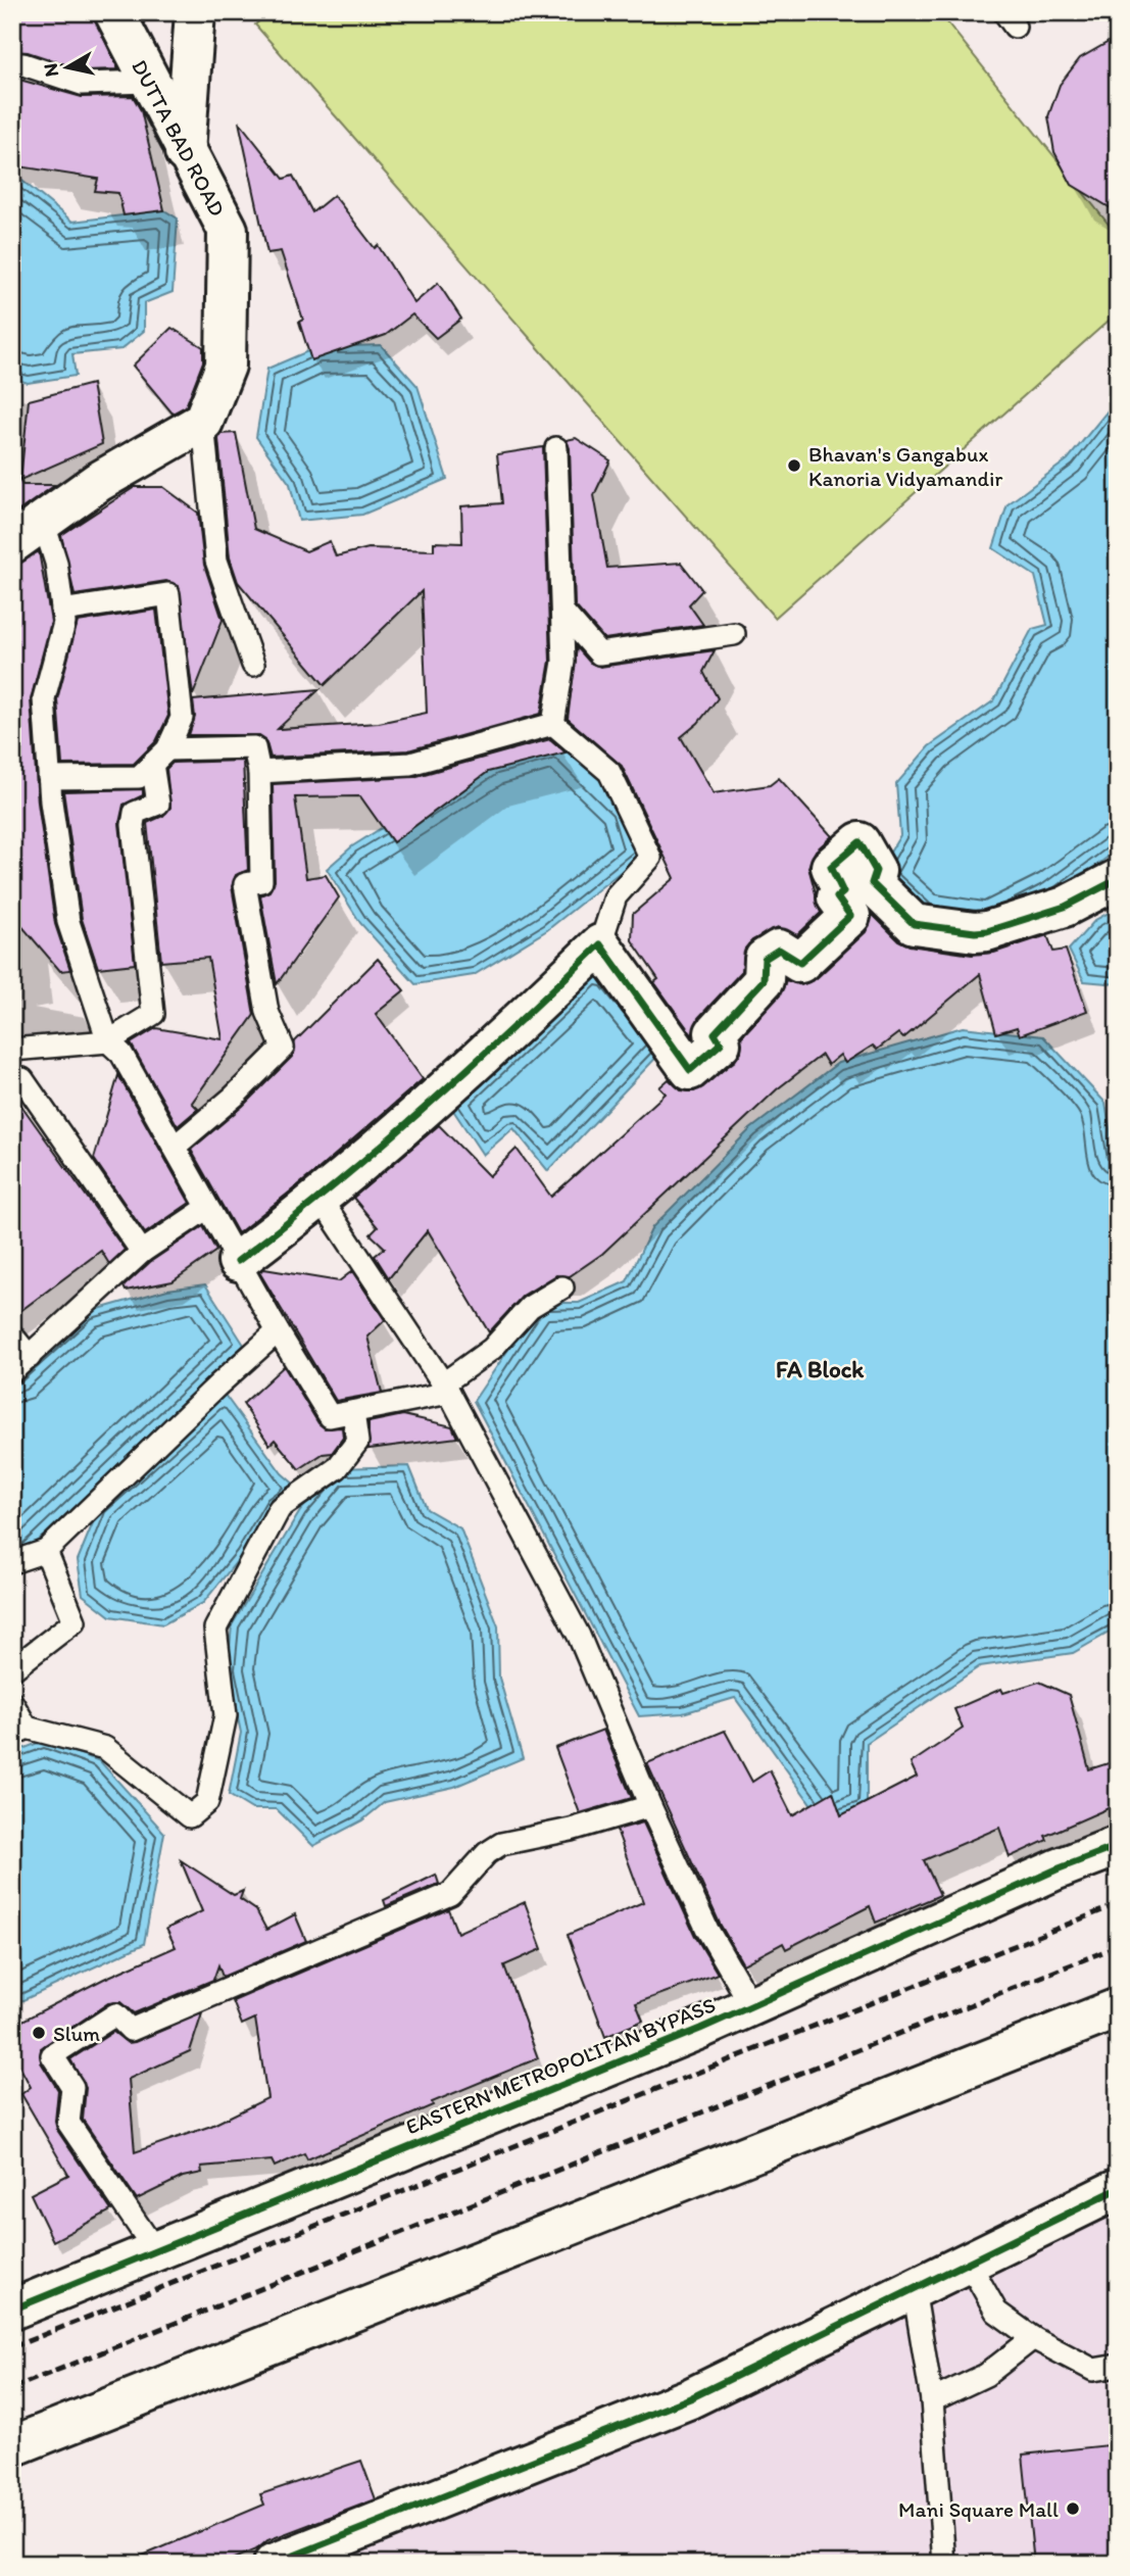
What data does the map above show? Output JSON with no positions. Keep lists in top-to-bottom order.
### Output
{
  "streets": {
    "street": ["DUTTA BAD ROAD", "EASTERN METROPOLITAN BYPASS"]
  },
  "districts": ["FA Block"],
  "places": ["Bhavan's Gangabux Kanoria Vidyamandir", "Slum", "Mani Square Mall"],
  "north": "left"
}
